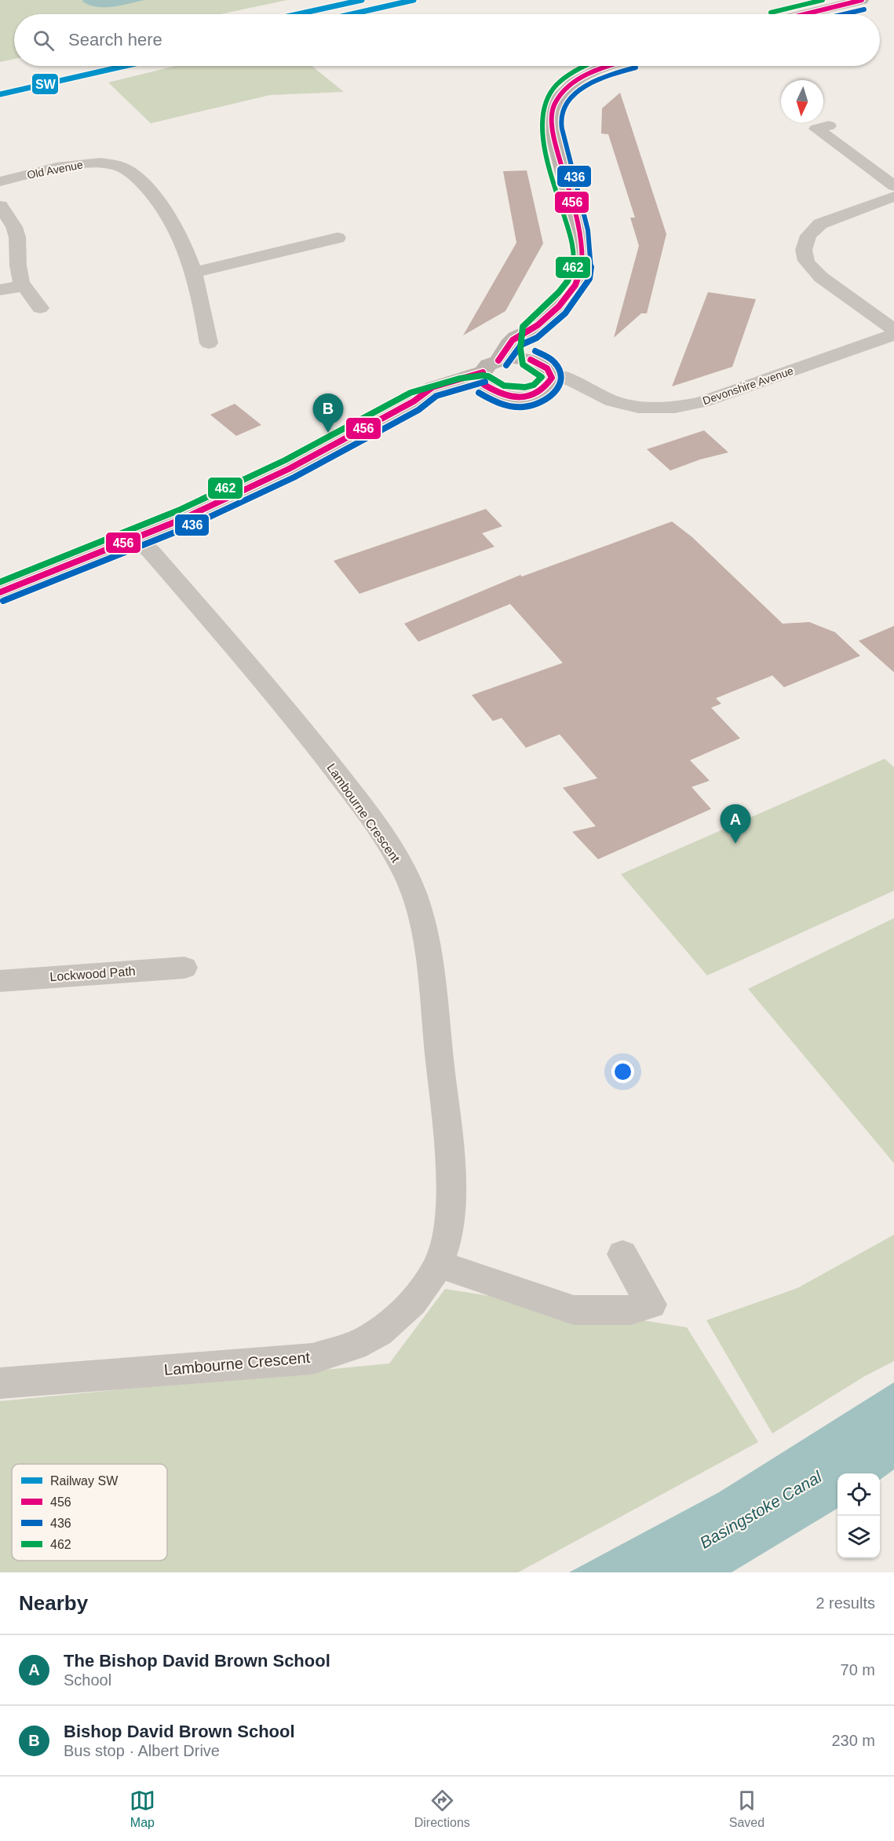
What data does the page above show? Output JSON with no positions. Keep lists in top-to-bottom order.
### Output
{
  "streets": {
    "street": [
      "Old Avenue",
      "Devonshire Avenue",
      "Lambourne Crescent",
      "Lockwood Path"
    ]
  },
  "water": ["Basingstoke Canal"],
  "lines": [
    "rail line SW",
    "transit line 456",
    "transit line 462",
    "transit line 436"
  ],
  "legend": [
    "Railway SW",
    "456",
    "436",
    "462"
  ],
  "north": "bottom",
  "page": {
    "search": "Search here",
    "pins": ["B", "A"],
    "heading": ["Nearby", "2 results"],
    "list": [
      {
        "mark": "A",
        "name": "The Bishop David Brown School",
        "note": "School",
        "value": "70 m"
      },
      {
        "mark": "B",
        "name": "Bishop David Brown School",
        "note": "Bus stop · Albert Drive",
        "value": "230 m"
      }
    ],
    "nav": ["Map", "Directions", "Saved"]
  }
}
